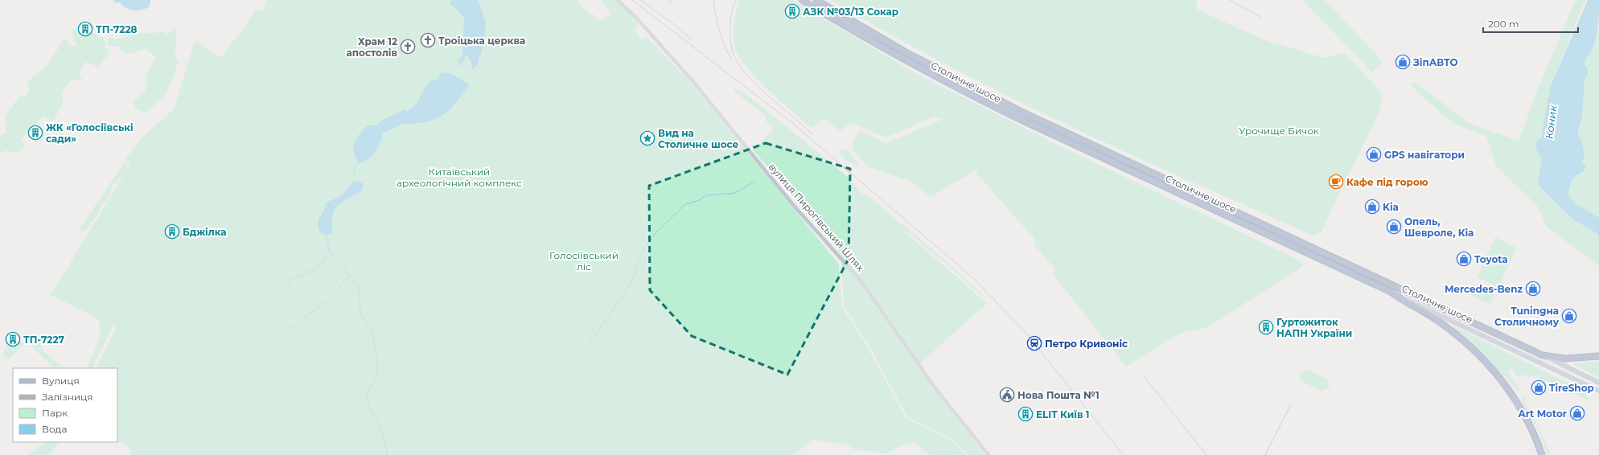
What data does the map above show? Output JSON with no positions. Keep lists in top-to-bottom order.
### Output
{
  "streets": {
    "highway": ["Столичне шосе"],
    "street": ["вулиця Пирогівський Шлях"]
  },
  "water": ["Коник"],
  "parks": ["Урочище Бичок", "Китаївський археологічний комплекс", "Голосіївський ліс"],
  "places": {
    "building": [
      "АЗК №03/13 Сокар",
      "ТП-7228",
      "ЖК «Голосіївські сади»",
      "Бджілка",
      "Гуртожиток НАПН України",
      "ТП-7227",
      "ELIT Київ 1"
    ],
    "church": ["Троїцька церква", "Храм 12 апостолів"],
    "shop": [
      "ЗіпАВТО",
      "GPS навігатори",
      "Kia",
      "Опель, Шевроле, Кіа",
      "Toyota",
      "Mercedes-Benz",
      "Tuningна Столичному",
      "TireShop",
      "Art Motor"
    ],
    "place": ["Вид на Столичне шосе"],
    "cafe": ["Кафе під горою"],
    "station": ["Петро Кривоніс"],
    "public building": ["Нова Пошта №1"]
  },
  "legend": [
    "Вулиця",
    "Залізниця",
    "Парк",
    "Вода"
  ],
  "scale_bar": "200 m"
}
